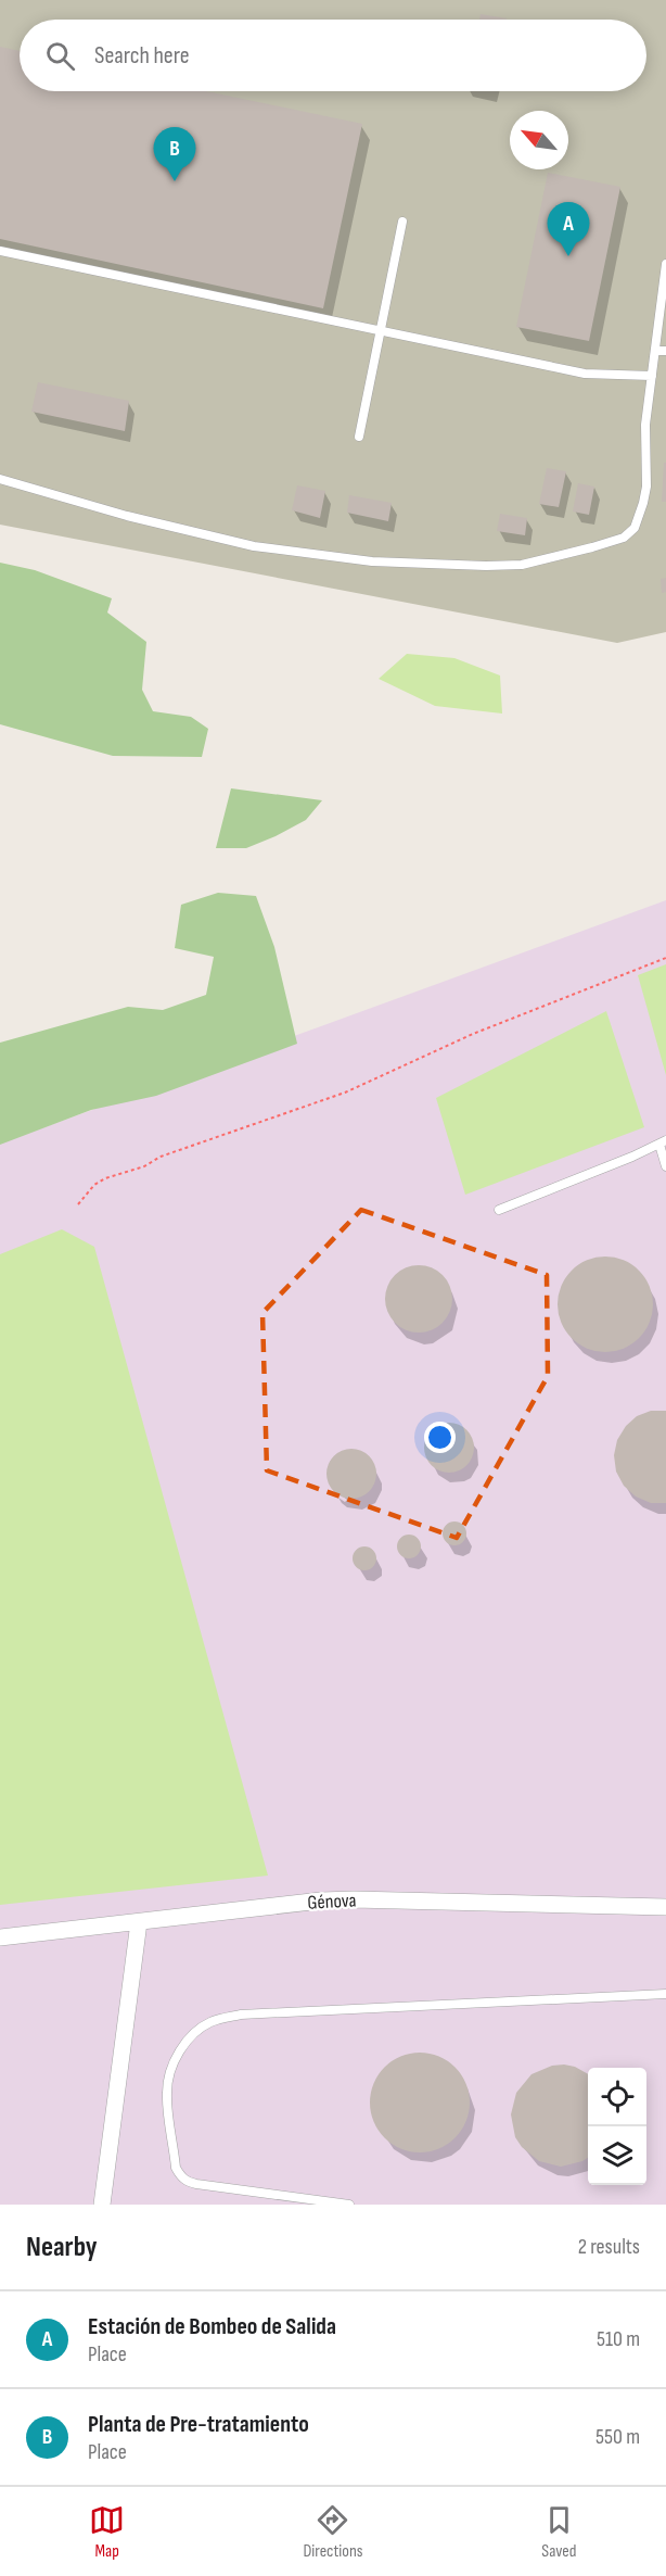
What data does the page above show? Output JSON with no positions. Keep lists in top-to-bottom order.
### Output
{
  "streets": {
    "street": ["Génova"]
  },
  "north": "top left",
  "page": {
    "search": "Search here",
    "pins": ["B", "A"],
    "heading": ["Nearby", "2 results"],
    "list": [
      {
        "mark": "A",
        "name": "Estación de Bombeo de Salida",
        "note": "Place",
        "value": "510 m"
      },
      {
        "mark": "B",
        "name": "Planta de Pre-tratamiento",
        "note": "Place",
        "value": "550 m"
      }
    ],
    "nav": ["Map", "Directions", "Saved"]
  }
}
